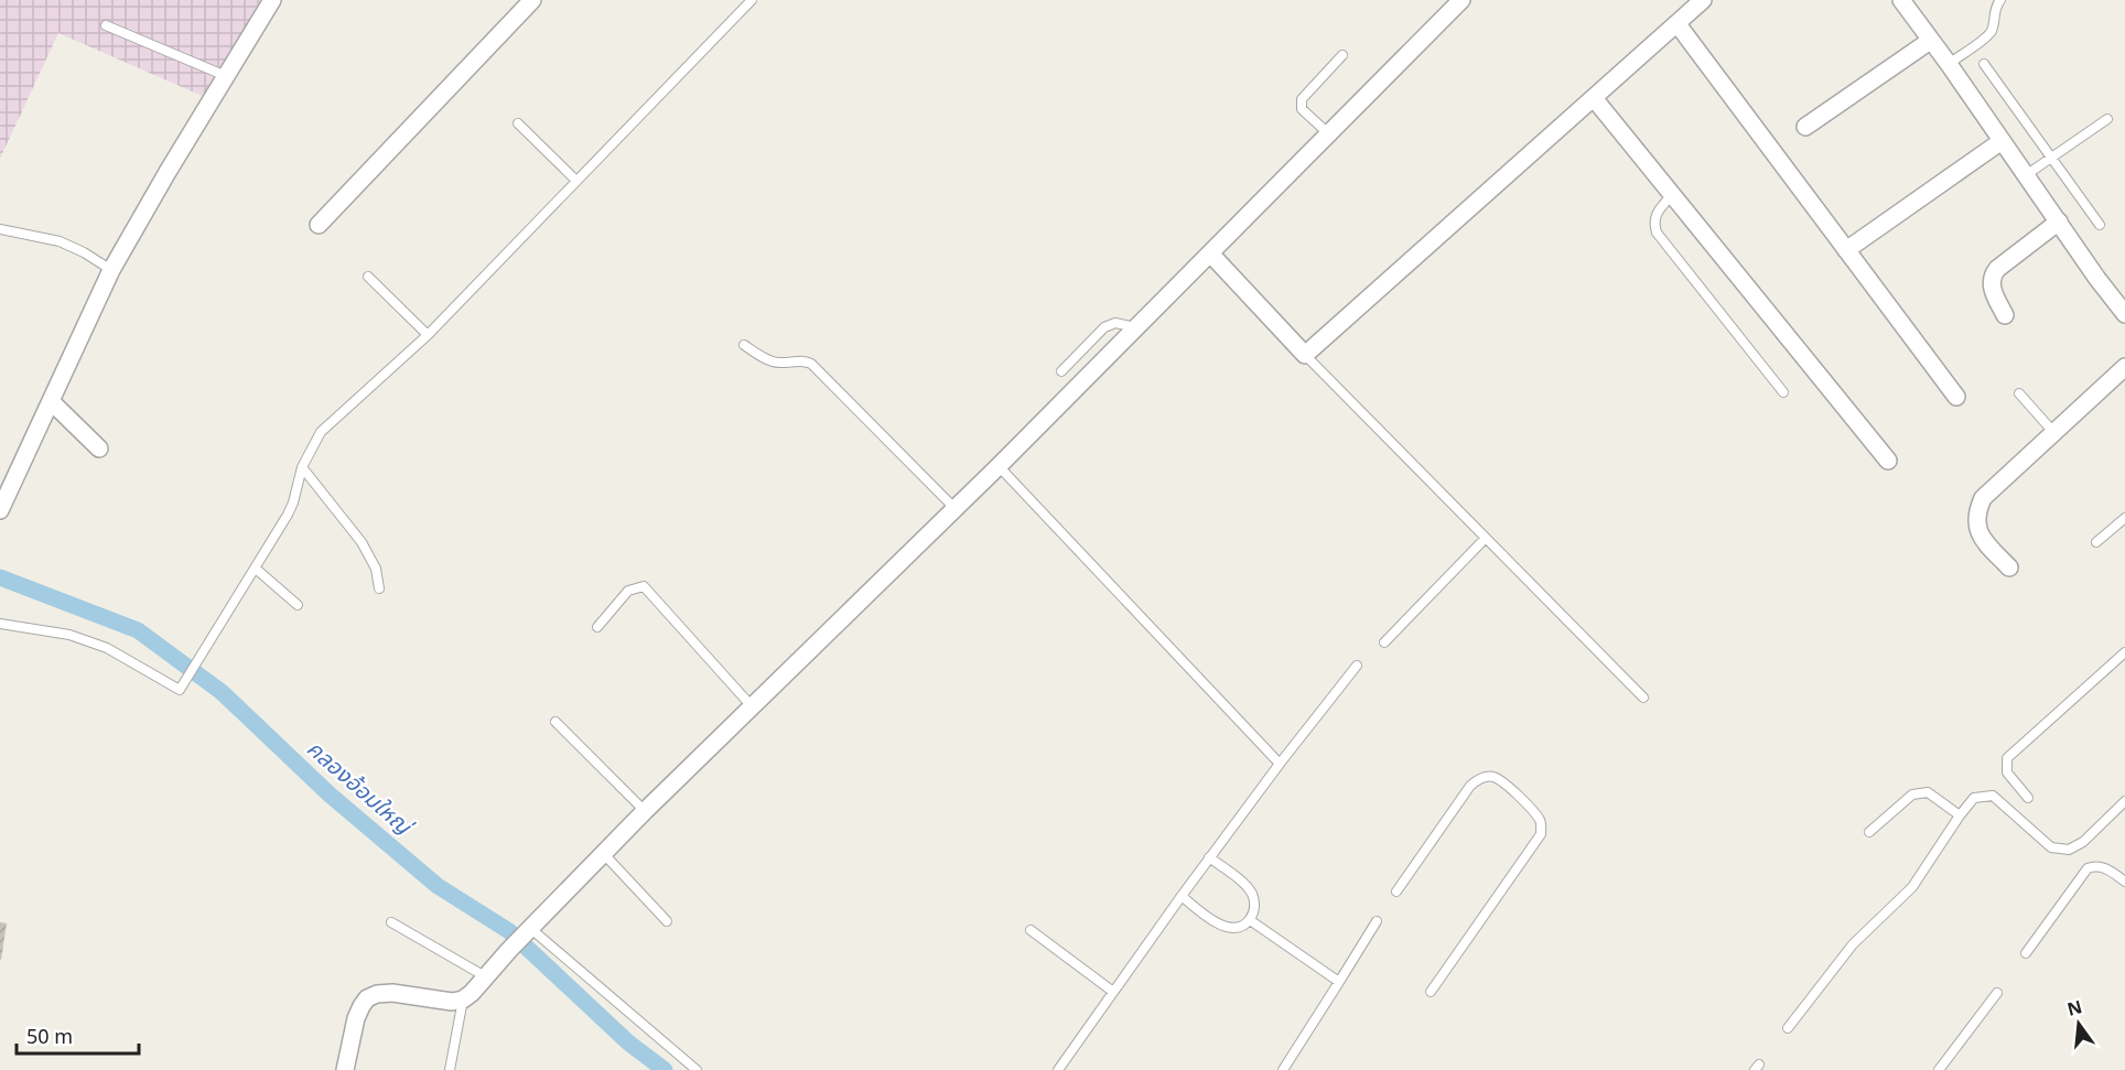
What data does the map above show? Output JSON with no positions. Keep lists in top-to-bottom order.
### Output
{
  "water": ["คลองอ้อมใหญ่"],
  "scale_bar": "50 m",
  "north": "top"
}
